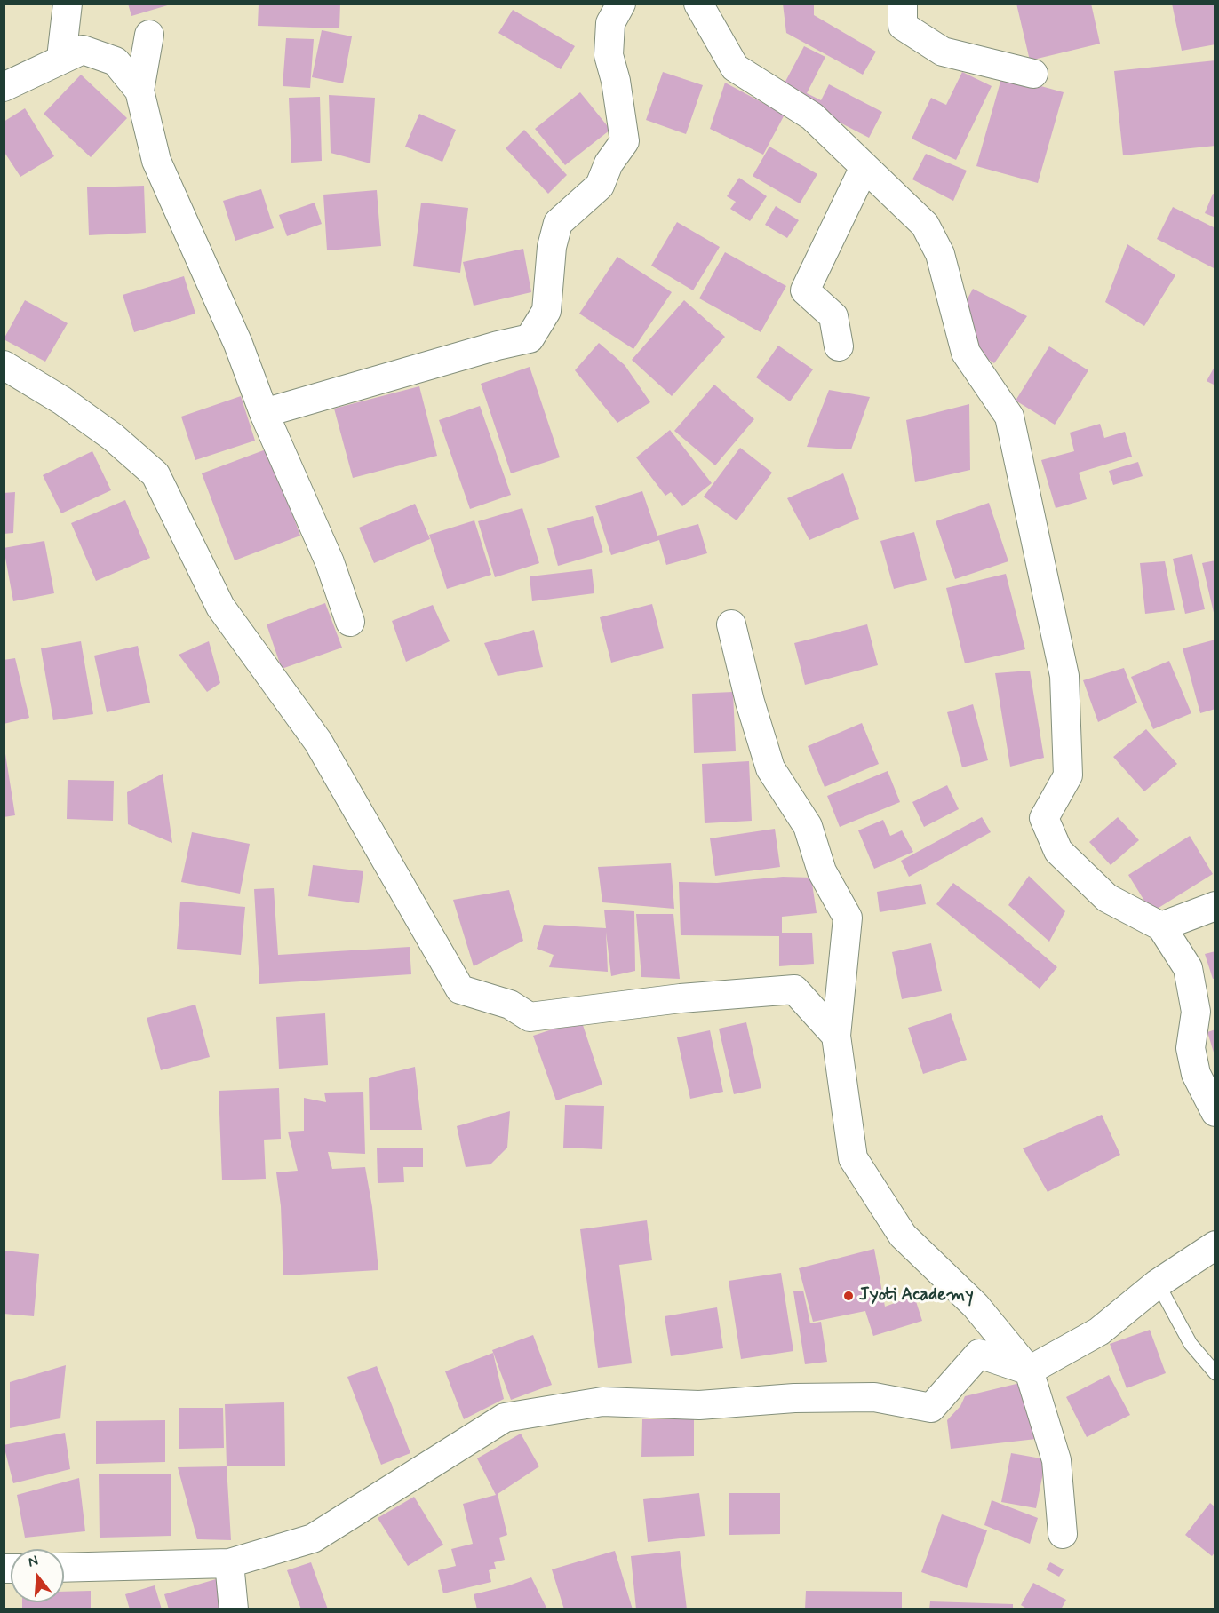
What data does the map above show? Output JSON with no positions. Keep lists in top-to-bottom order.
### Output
{
  "places": ["Jyoti Academy"],
  "north": "top"
}
